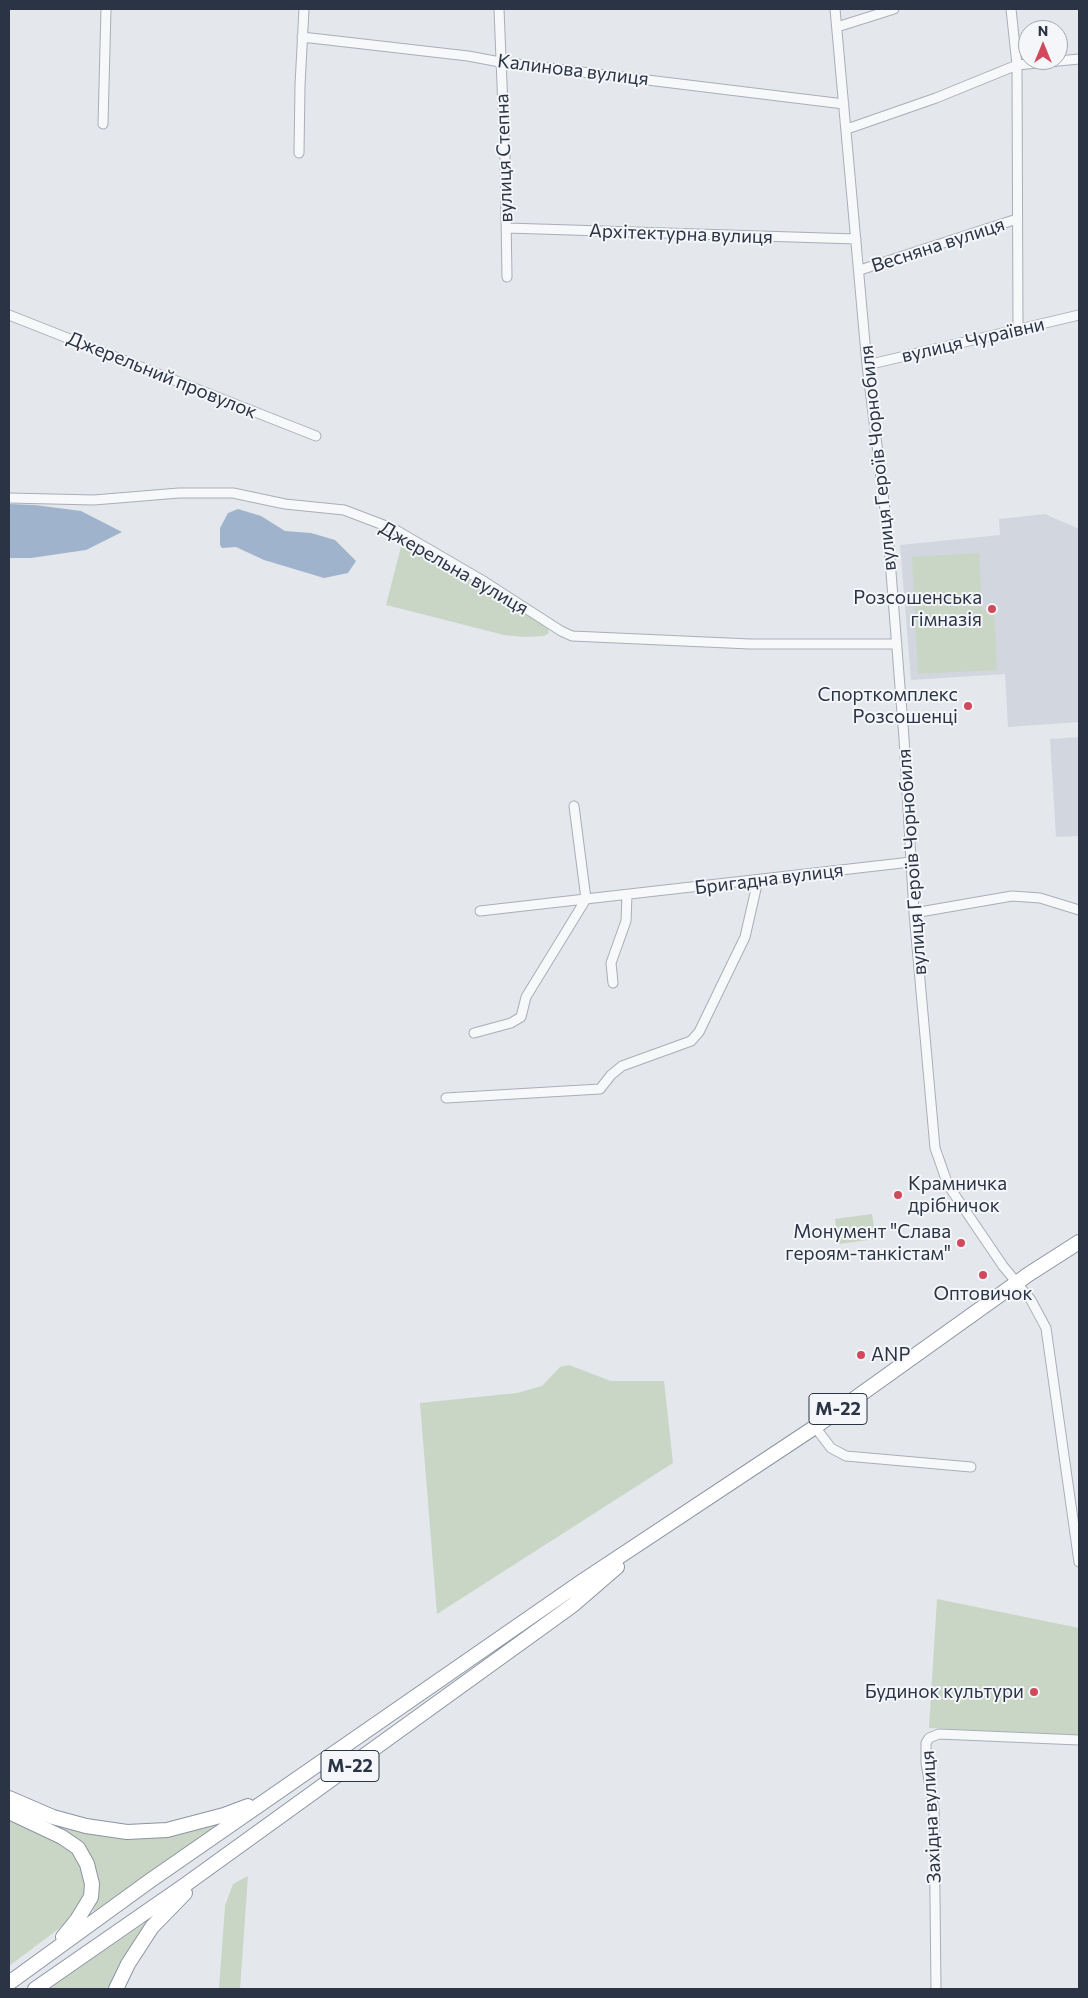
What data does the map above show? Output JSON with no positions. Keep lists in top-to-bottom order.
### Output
{
  "streets": {
    "highway": ["М-22"],
    "street": [
      "Калинова вулиця",
      "вулиця Степна",
      "Архітектурна вулиця",
      "Весняна вулиця",
      "вулиця Чураївни",
      "Джерельний провулок",
      "вулиця Героїв Чорнобиля",
      "Джерельна вулиця",
      "Бригадна вулиця",
      "Західна вулиця"
    ]
  },
  "crossings": [
    ["Калинова вулиця", "вулиця Степна"],
    ["Калинова вулиця", "вулиця Героїв Чорнобиля"],
    ["вулиця Степна", "Архітектурна вулиця"],
    ["Архітектурна вулиця", "вулиця Героїв Чорнобиля"],
    ["Весняна вулиця", "вулиця Чураївни"],
    ["Весняна вулиця", "вулиця Героїв Чорнобиля"],
    ["вулиця Чураївни", "вулиця Героїв Чорнобиля"],
    ["вулиця Героїв Чорнобиля", "Джерельна вулиця"],
    ["вулиця Героїв Чорнобиля", "Бригадна вулиця"],
    ["вулиця Героїв Чорнобиля", "М-22"]
  ],
  "places": [
    "Розсошенська гімназія",
    "Спорткомплекс Розсошенці",
    "Крамничка дрібничок",
    "Монумент \"Слава героям-танкістам\"",
    "Оптовичок",
    "ANP",
    "Будинок культури"
  ],
  "north": "top"
}
